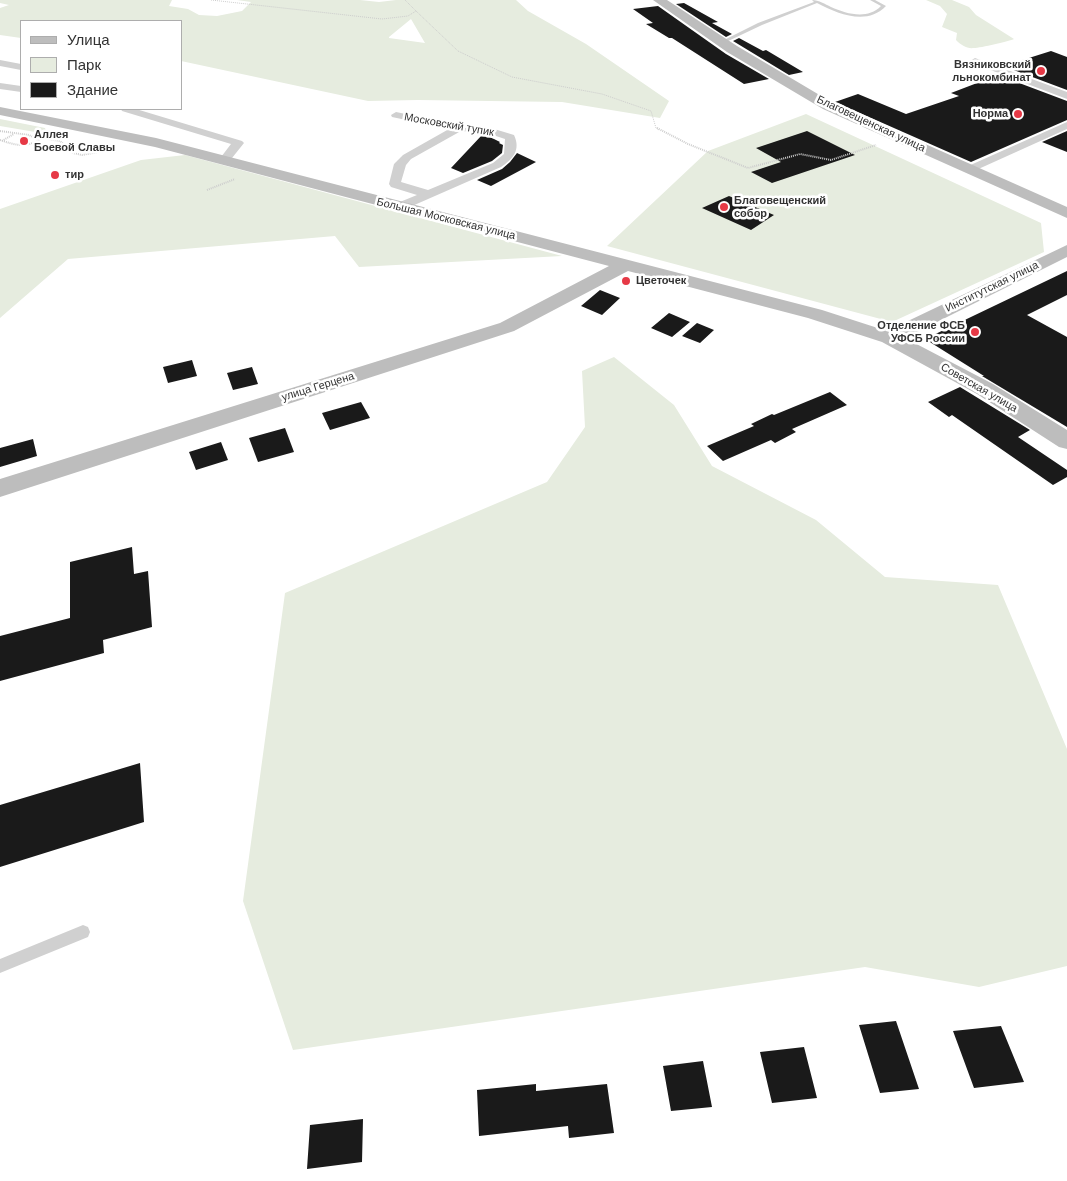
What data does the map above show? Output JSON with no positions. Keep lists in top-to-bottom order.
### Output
{
  "streets": {
    "main road": [
      "Благовещенская улица",
      "Большая Московская улица",
      "Институтская улица",
      "улица Герцена",
      "Советская улица"
    ],
    "street": ["Московский тупик"]
  },
  "crossings": [
    ["Московский тупик", "Большая Московская улица"],
    ["Большая Московская улица", "Институтская улица"],
    ["Большая Московская улица", "улица Герцена"],
    ["Большая Московская улица", "Советская улица"],
    ["Институтская улица", "Советская улица"]
  ],
  "places": [
    "Вязниковский льнокомбинат",
    "Норма",
    "Аллея Боевой Славы",
    "тир",
    "Благовещенский собор",
    "Цветочек",
    "Отделение ФСБ УФСБ России"
  ],
  "legend": ["Улица", "Парк", "Здание"]
}
